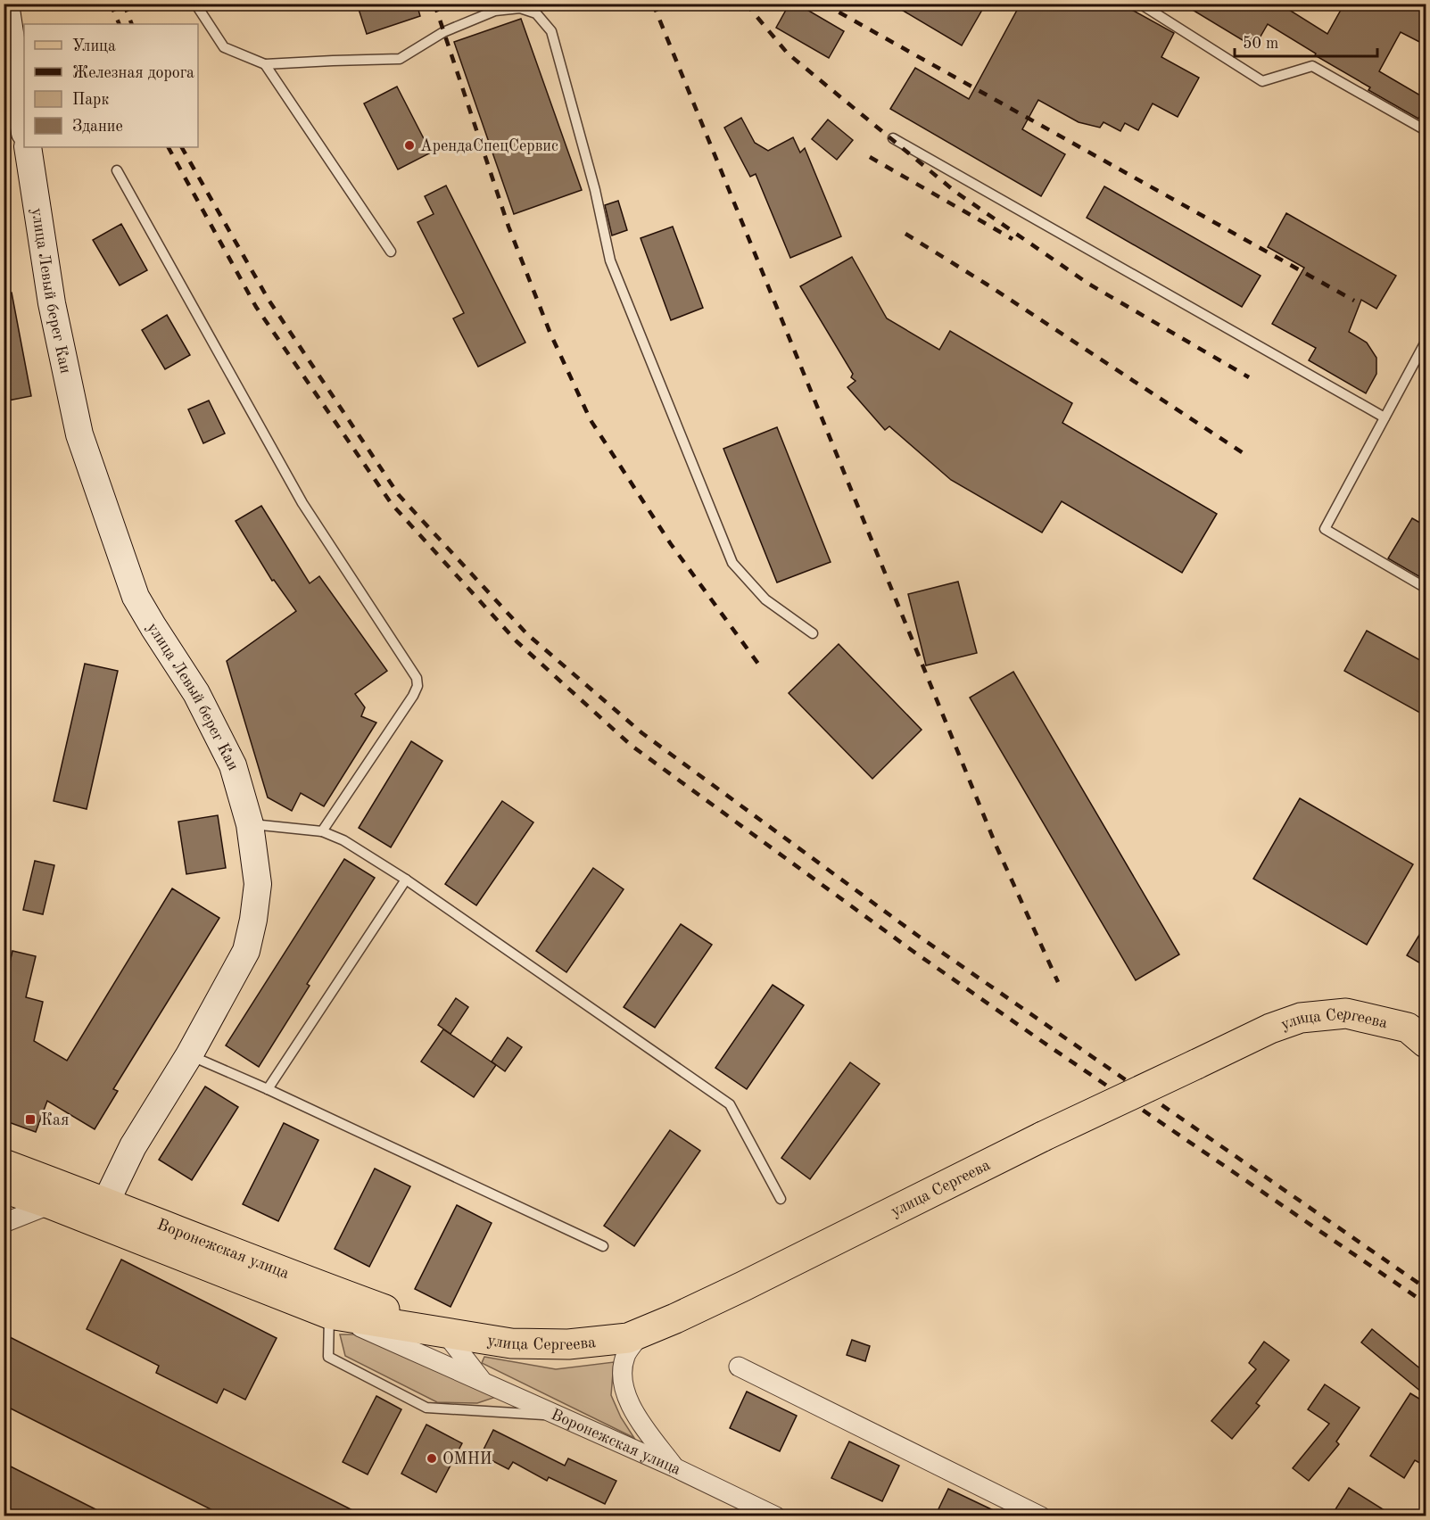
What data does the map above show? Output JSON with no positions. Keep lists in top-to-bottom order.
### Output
{
  "streets": {
    "main road": ["улица Сергеева", "Воронежская улица"],
    "street": ["улица Левый берег Каи"]
  },
  "crossings": [
    ["улица Левый берег Каи", "Воронежская улица"],
    ["улица Сергеева", "Воронежская улица"]
  ],
  "places": {
    "other": ["АрендаСпецСервис", "ОМНИ"],
    "transit": ["Кая"]
  },
  "legend": [
    "Улица",
    "Железная дорога",
    "Парк",
    "Здание"
  ],
  "scale_bar": "50 m"
}
